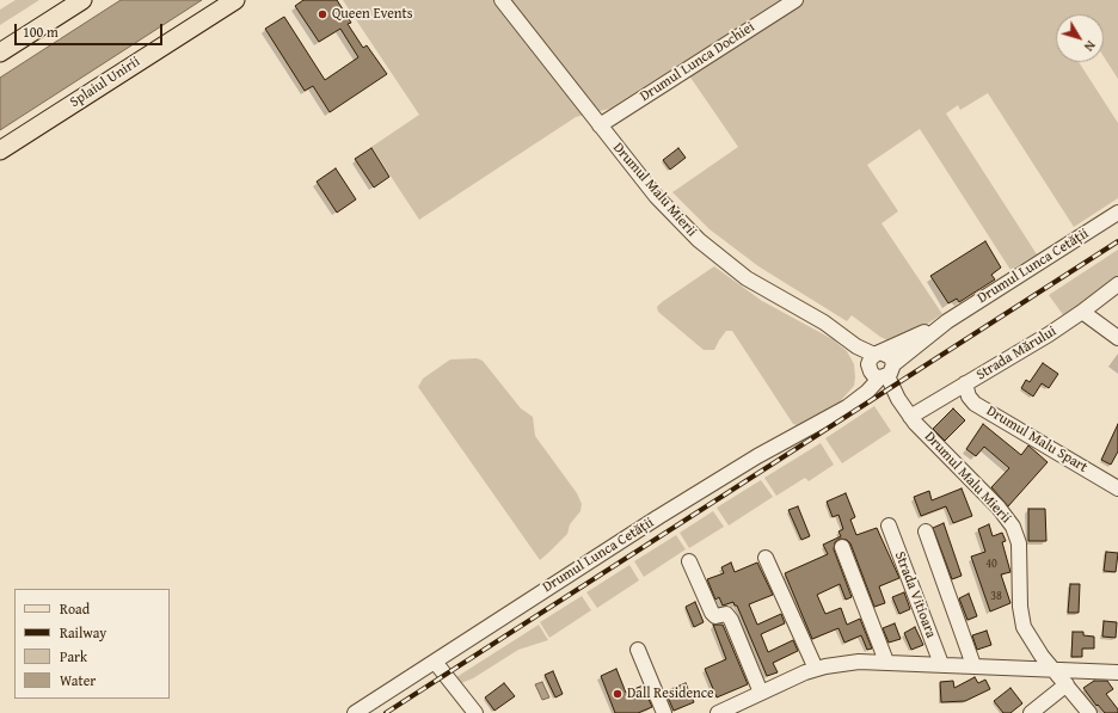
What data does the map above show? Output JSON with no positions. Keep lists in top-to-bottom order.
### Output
{
  "streets": {
    "main road": ["Splaiul Unirii"],
    "street": [
      "Drumul Lunca Dochiei",
      "Drumul Malu Mierii",
      "Drumul Lunca Cetății",
      "Strada Mărului",
      "Drumul Malu Spart",
      "Strada Vitioara"
    ]
  },
  "crossings": [
    ["Drumul Lunca Dochiei", "Drumul Malu Mierii"],
    ["Drumul Malu Mierii", "Drumul Lunca Cetății"],
    ["Drumul Malu Mierii", "Strada Mărului"],
    ["Strada Mărului", "Drumul Malu Spart"]
  ],
  "places": ["Queen Events", "Dall Residence"],
  "house_numbers": ["40", "38"],
  "legend": [
    "Road",
    "Railway",
    "Park",
    "Water"
  ],
  "scale_bar": "100 m",
  "north": "bottom right"
}
